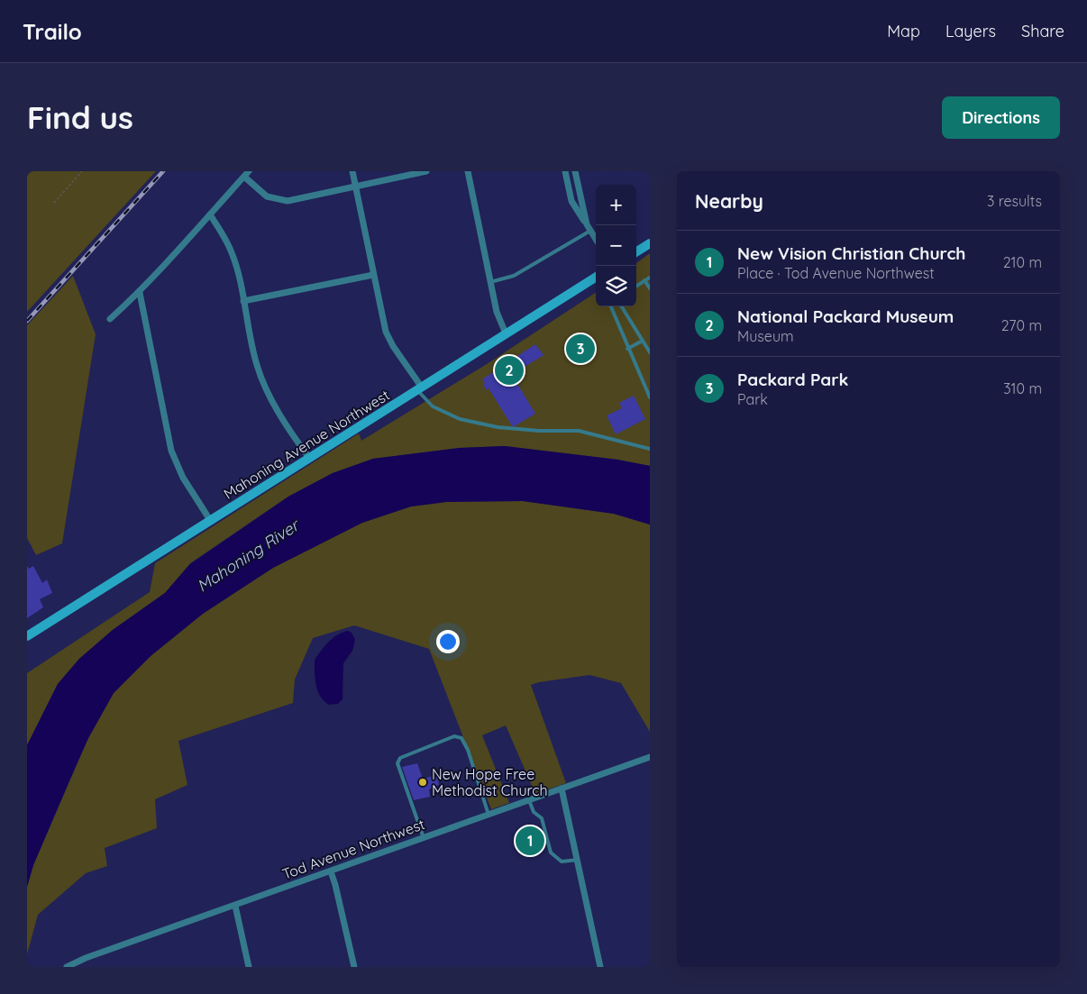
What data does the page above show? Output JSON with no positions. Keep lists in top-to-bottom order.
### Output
{
  "streets": {
    "main road": ["Mahoning Avenue Northwest"],
    "street": ["Tod Avenue Northwest"]
  },
  "water": ["Mahoning River"],
  "places": ["New Hope Free Methodist Church"],
  "page": {
    "header": "Trailo",
    "nav": ["Map", "Layers", "Share"],
    "buttons": "Directions",
    "title": "Find us",
    "heading": ["Nearby", "3 results"],
    "map_buttons": ["+", "−"],
    "list": [
      {
        "mark": "1",
        "name": "New Vision Christian Church",
        "note": "Place · Tod Avenue Northwest",
        "value": "210 m"
      },
      {
        "mark": "2",
        "name": "National Packard Museum",
        "note": "Museum",
        "value": "270 m"
      },
      {
        "mark": "3",
        "name": "Packard Park",
        "note": "Park",
        "value": "310 m"
      }
    ],
    "pins": ["3", "2", "1"]
  }
}
